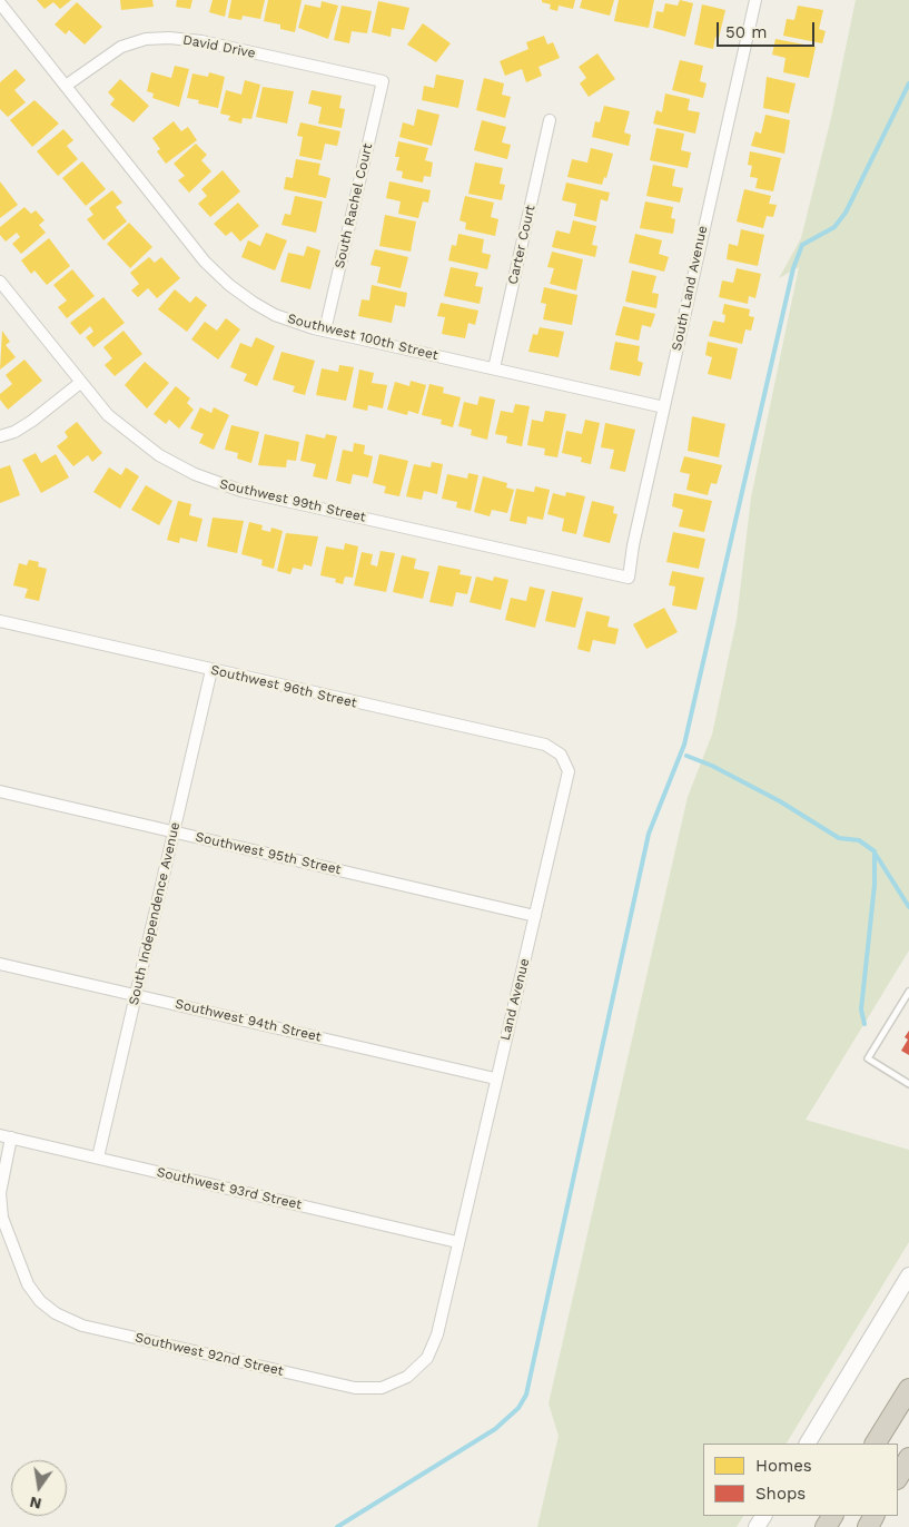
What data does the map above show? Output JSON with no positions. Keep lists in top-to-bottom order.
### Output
{
  "streets": {
    "street": [
      "David Drive",
      "South Rachel Court",
      "Carter Court",
      "South Land Avenue",
      "Southwest 100th Street",
      "Southwest 99th Street",
      "Southwest 96th Street",
      "Southwest 95th Street",
      "South Independence Avenue",
      "Land Avenue",
      "Southwest 94th Street",
      "Southwest 93rd Street",
      "Southwest 92nd Street"
    ]
  },
  "crossings": [
    ["David Drive", "South Rachel Court"],
    ["David Drive", "Southwest 100th Street"],
    ["South Rachel Court", "Southwest 100th Street"],
    ["Carter Court", "Southwest 100th Street"],
    ["South Land Avenue", "Southwest 100th Street"],
    ["South Land Avenue", "Southwest 99th Street"],
    ["Southwest 96th Street", "South Independence Avenue"],
    ["Southwest 96th Street", "Land Avenue"],
    ["Southwest 95th Street", "South Independence Avenue"],
    ["Southwest 95th Street", "Land Avenue"],
    ["South Independence Avenue", "Southwest 94th Street"],
    ["South Independence Avenue", "Southwest 93rd Street"],
    ["Land Avenue", "Southwest 94th Street"],
    ["Land Avenue", "Southwest 93rd Street"],
    ["Land Avenue", "Southwest 92nd Street"],
    ["Southwest 93rd Street", "Southwest 92nd Street"]
  ],
  "legend": ["Homes", "Shops"],
  "scale_bar": "50 m",
  "north": "bottom"
}
